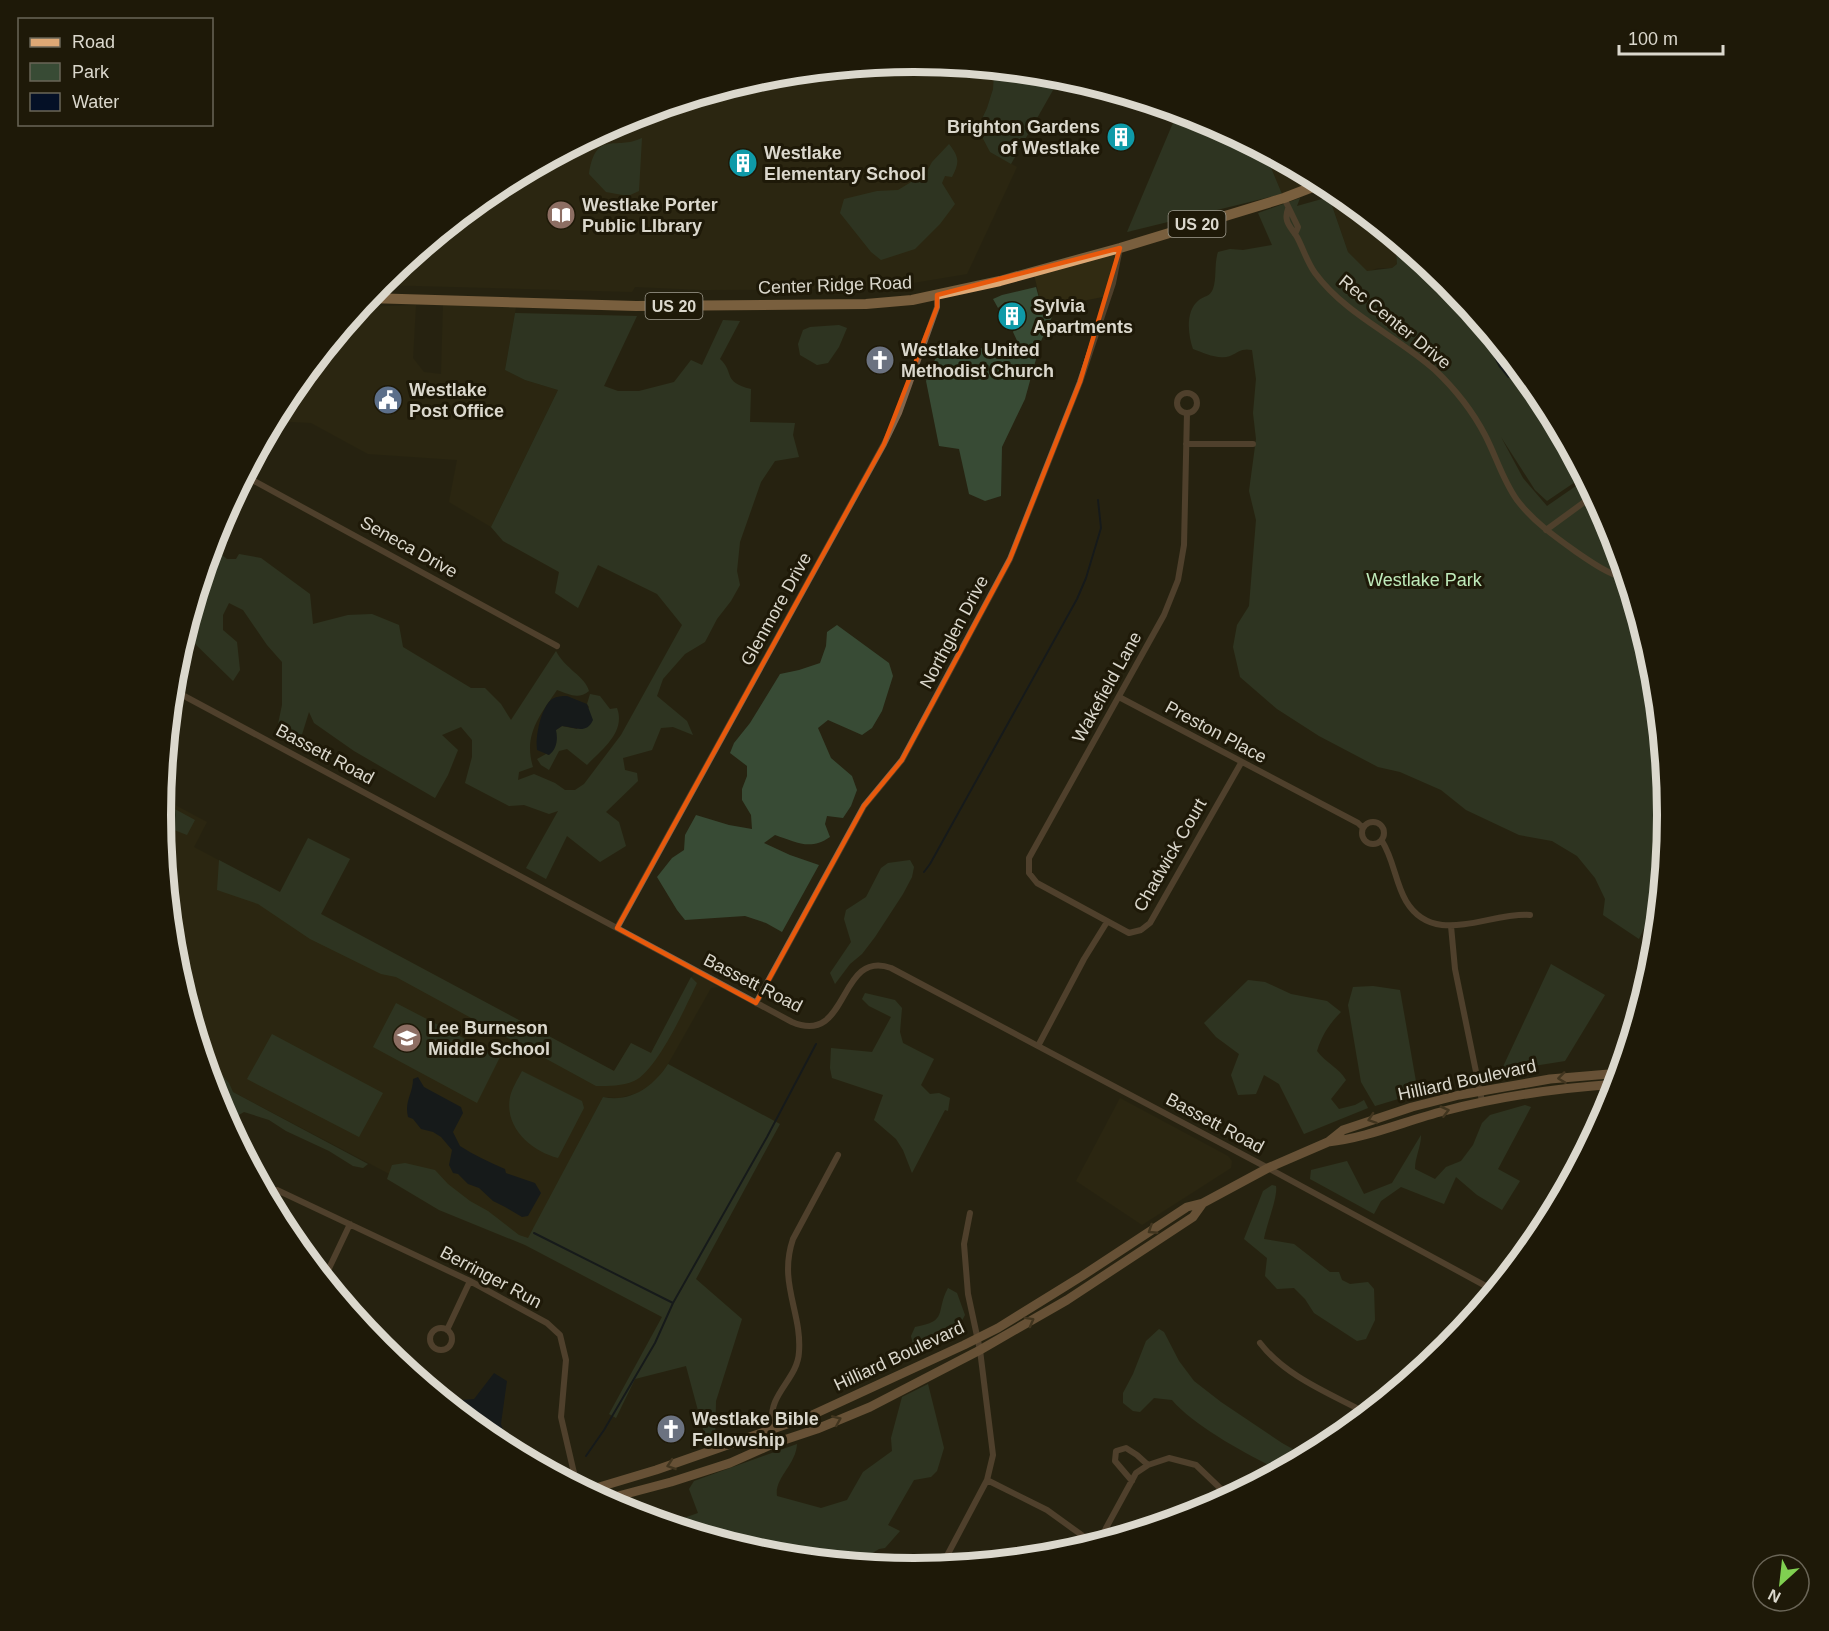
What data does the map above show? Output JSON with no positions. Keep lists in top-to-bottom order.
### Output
{
  "streets": {
    "main road": ["US 20", "Center Ridge Road", "Hilliard Boulevard"],
    "street": [
      "Rec Center Drive",
      "Seneca Drive",
      "Glenmore Drive",
      "Northglen Drive",
      "Wakefield Lane",
      "Preston Place",
      "Bassett Road",
      "Chadwick Court",
      "Berringer Run"
    ]
  },
  "crossings": [
    ["Center Ridge Road", "Rec Center Drive"],
    ["Center Ridge Road", "Glenmore Drive"],
    ["Center Ridge Road", "Northglen Drive"],
    ["Glenmore Drive", "Bassett Road"],
    ["Northglen Drive", "Bassett Road"],
    ["Wakefield Lane", "Preston Place"],
    ["Wakefield Lane", "Chadwick Court"],
    ["Preston Place", "Chadwick Court"],
    ["Bassett Road", "Hilliard Boulevard"]
  ],
  "parks": ["Westlake Park"],
  "places": {
    "building": ["Brighton Gardens of Westlake", "Westlake Elementary School", "Sylvia Apartments"],
    "library": ["Westlake Porter Public LIbrary"],
    "church": ["Westlake United Methodist Church", "Westlake Bible Fellowship"],
    "public building": ["Westlake Post Office"],
    "school or university": ["Lee Burneson Middle School"]
  },
  "legend": ["Road", "Park", "Water"],
  "scale_bar": "100 m",
  "north": "bottom left"
}
